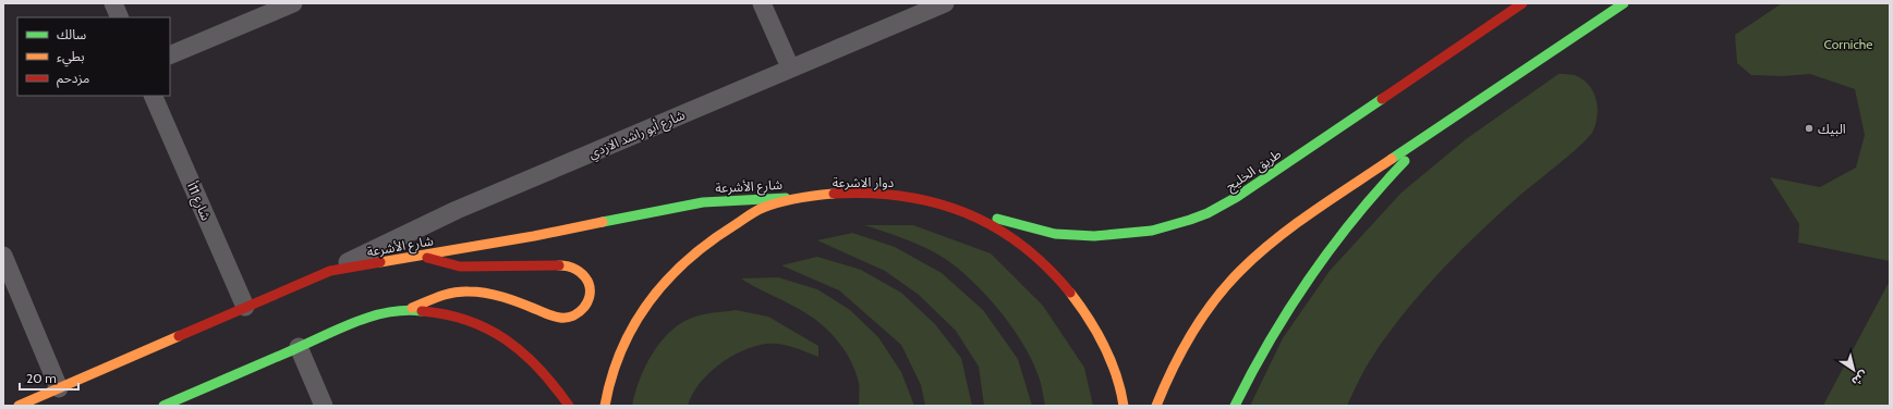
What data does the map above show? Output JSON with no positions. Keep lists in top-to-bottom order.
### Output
{
  "streets": {
    "main road": ["طريق الخليج", "دوار الاشرعة", "شارع الأشرعة"],
    "street": ["شارع أبو راشد الازدي", "شارع 11أ"]
  },
  "crossings": [
    ["شارع أبو راشد الازدي", "شارع الأشرعة"],
    ["طريق الخليج", "دوار الاشرعة"],
    ["دوار الاشرعة", "شارع الأشرعة"],
    ["شارع الأشرعة", "شارع 11أ"]
  ],
  "parks": ["Corniche"],
  "places": ["البيك"],
  "legend": ["سالك", "بطيء", "مزدحم"],
  "scale_bar": "20 m",
  "north": "bottom right"
}
